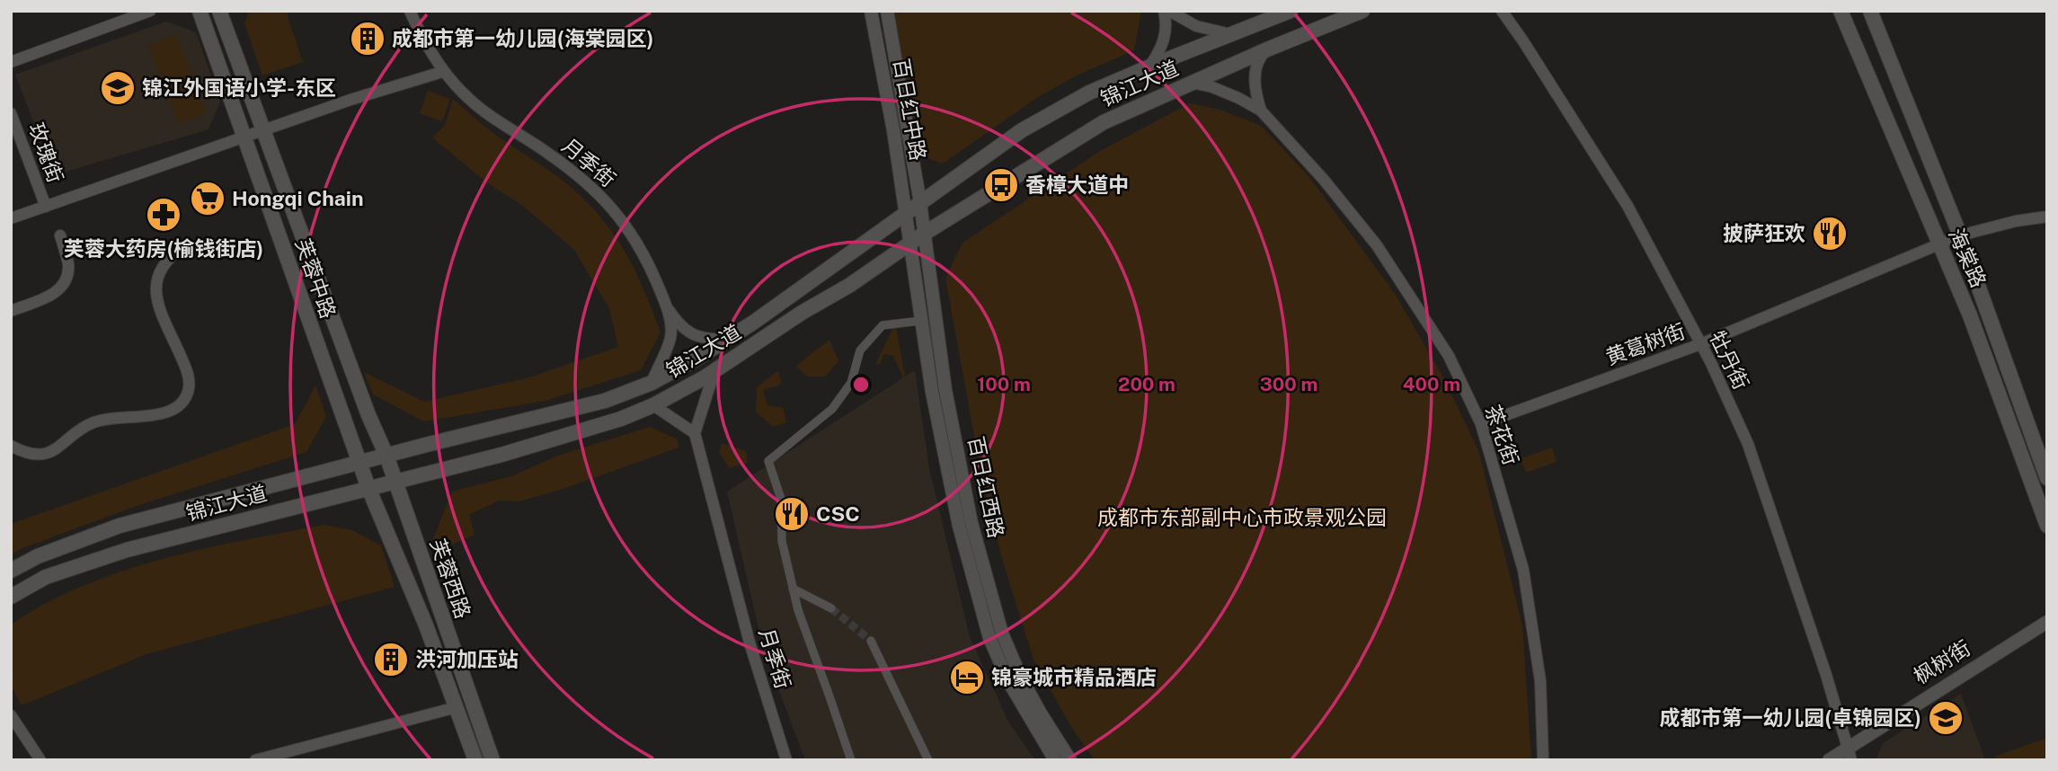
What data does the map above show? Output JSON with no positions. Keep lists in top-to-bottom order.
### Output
{
  "streets": {
    "main road": [
      "锦江大道",
      "海棠路",
      "芙蓉中路",
      "芙蓉西路"
    ],
    "street": [
      "百日红中路",
      "玫瑰街",
      "月季街",
      "黄葛树街",
      "牡丹街",
      "茶花街",
      "百日红西路",
      "枫树街"
    ]
  },
  "crossings": [
    ["锦江大道", "百日红中路"],
    ["锦江大道", "月季街"],
    ["锦江大道", "芙蓉中路"],
    ["锦江大道", "茶花街"],
    ["锦江大道", "百日红西路"],
    ["锦江大道", "芙蓉西路"],
    ["百日红中路", "百日红西路"],
    ["海棠路", "黄葛树街"],
    ["芙蓉中路", "芙蓉西路"],
    ["黄葛树街", "牡丹街"],
    ["黄葛树街", "茶花街"],
    ["牡丹街", "枫树街"]
  ],
  "parks": ["成都市东部副中心市政景观公园"],
  "places": {
    "building": ["成都市第一幼儿园(海棠园区)", "洪河加压站"],
    "school or university": ["锦江外国语小学-东区", "成都市第一幼儿园(卓锦园区)"],
    "bus stop": ["香樟大道中"],
    "supermarket": ["Hongqi Chain"],
    "pharmacy": ["芙蓉大药房(榆钱街店)"],
    "restaurant": ["披萨狂欢", "CSC"],
    "hotel": ["锦豪城市精品酒店"]
  },
  "rings": [
    "100 m",
    "200 m",
    "300 m",
    "400 m"
  ]
}
